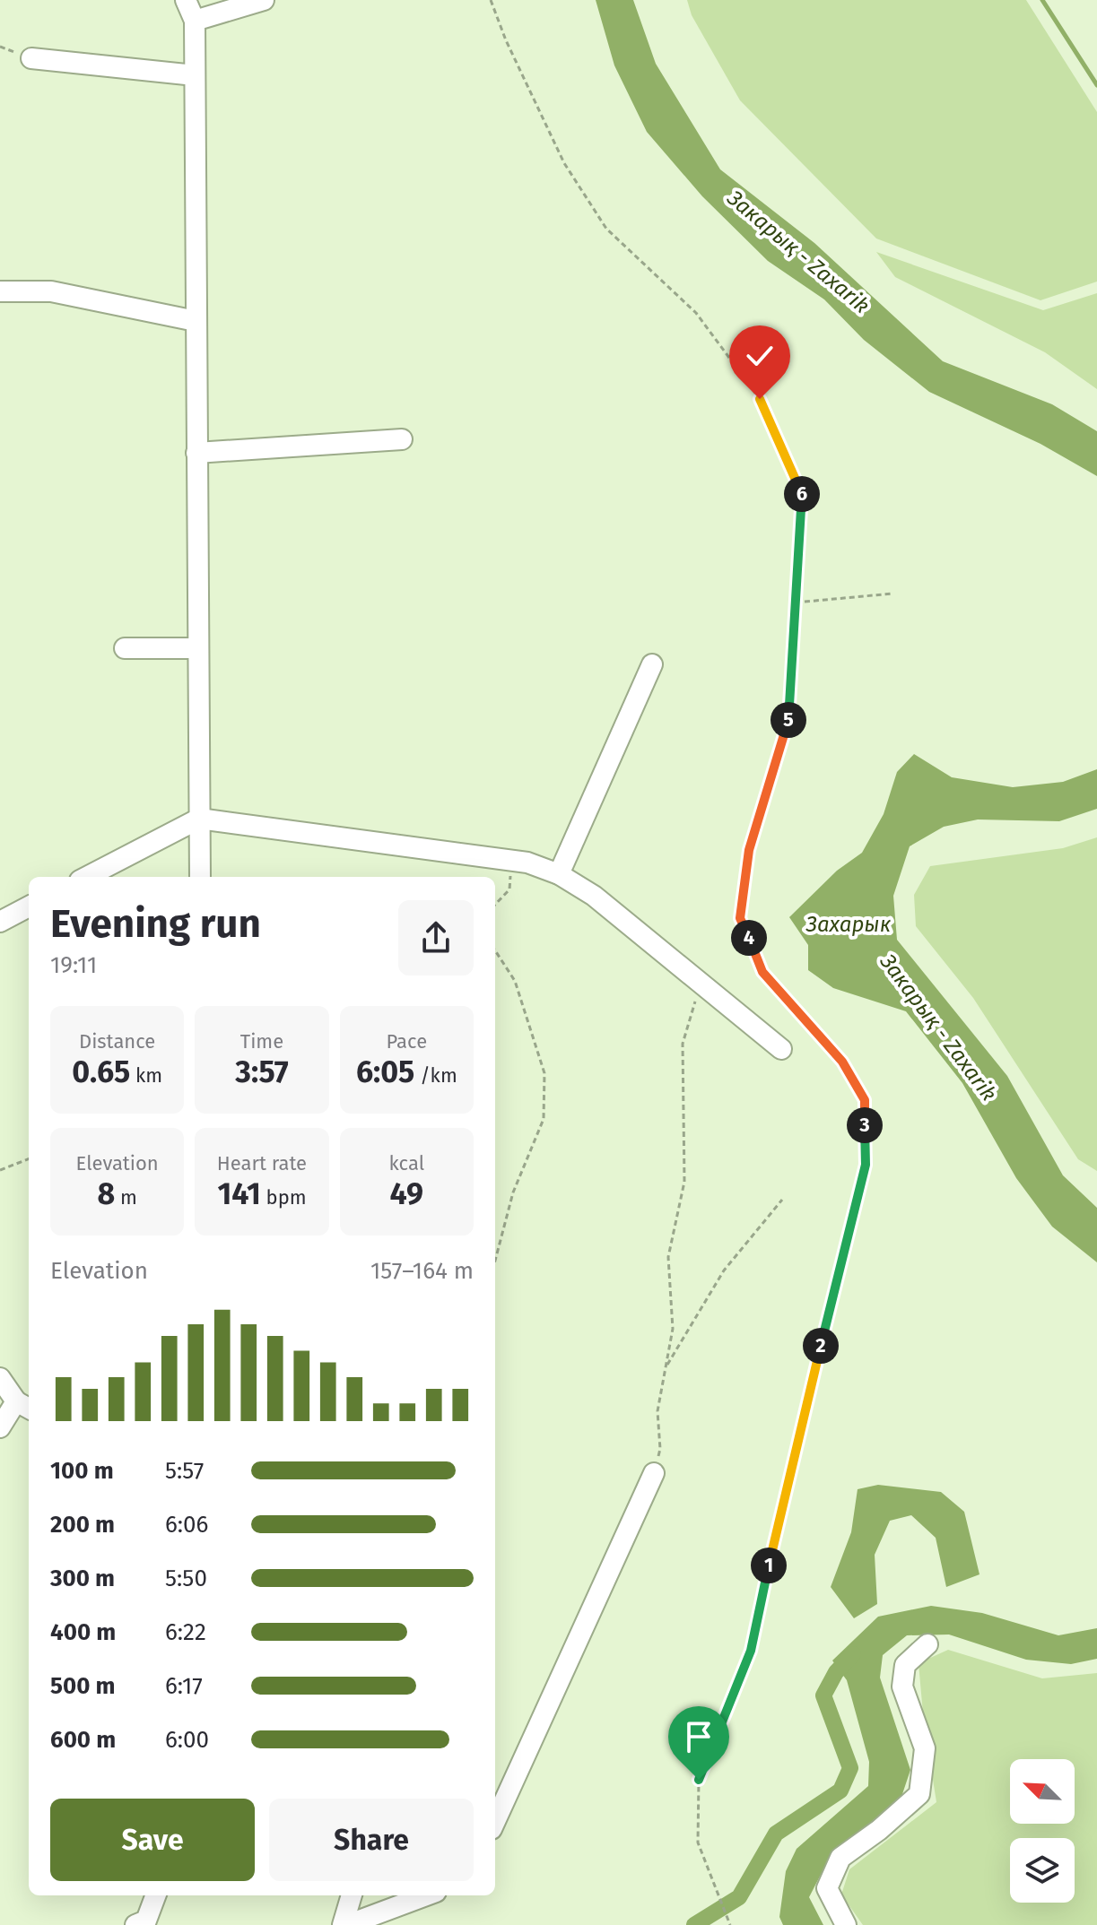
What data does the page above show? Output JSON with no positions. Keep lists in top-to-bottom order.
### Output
{
  "water": ["Закарық - Zaxarik", "Захарык"],
  "north": "top left",
  "page": {
    "pins": [
      "6",
      "5",
      "4",
      "3",
      "2",
      "1"
    ],
    "heading": ["Evening run", "19:11"],
    "stats": [
      ["Distance", "0.65 km"],
      ["Time", "3:57"],
      ["Pace", "6:05 /km"],
      ["Elevation", "8 m"],
      ["Heart rate", "141 bpm"],
      ["kcal", "49"]
    ],
    "chart": ["Elevation", "157–164 m"],
    "list": [
      {
        "name": "100 m",
        "note": "5:57"
      },
      {
        "name": "200 m",
        "note": "6:06"
      },
      {
        "name": "300 m",
        "note": "5:50"
      },
      {
        "name": "400 m",
        "note": "6:22"
      },
      {
        "name": "500 m",
        "note": "6:17"
      },
      {
        "name": "600 m",
        "note": "6:00"
      }
    ],
    "buttons": ["Save", "Share"]
  }
}
